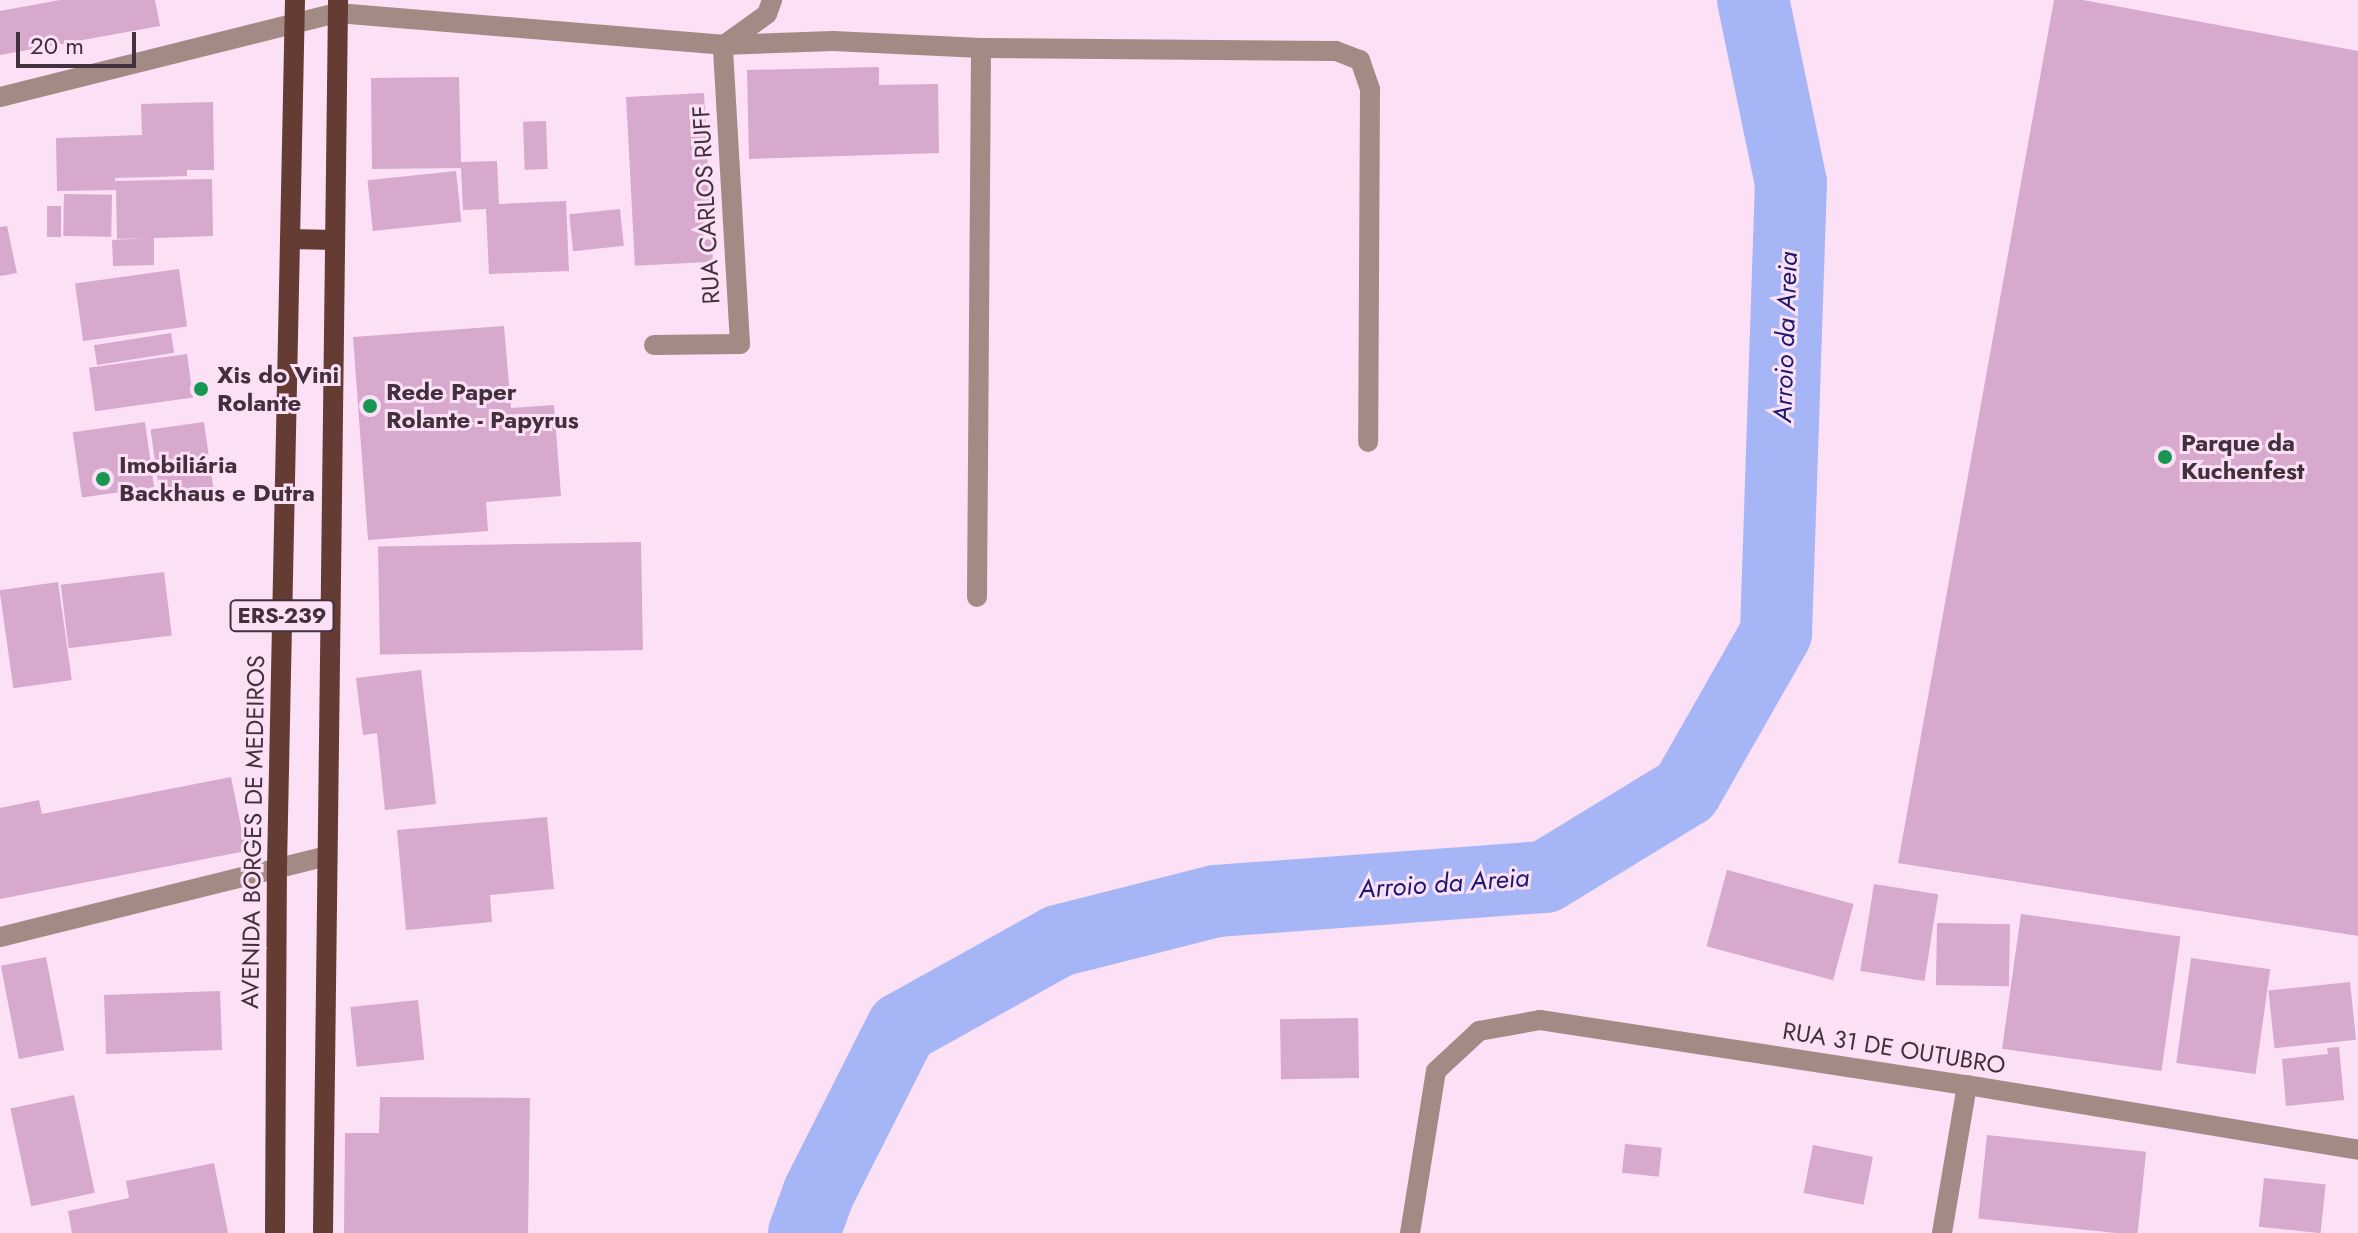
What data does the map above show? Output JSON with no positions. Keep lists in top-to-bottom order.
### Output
{
  "streets": {
    "main road": ["ERS-239", "AVENIDA BORGES DE MEDEIROS"],
    "street": ["RUA CARLOS RUFF", "RUA 31 DE OUTUBRO"]
  },
  "water": ["Arroio da Areia"],
  "places": [
    "Xis do Vini Rolante",
    "Rede Paper Rolante - Papyrus",
    "Parque da Kuchenfest",
    "Imobiliária Backhaus e Dutra"
  ],
  "scale_bar": "20 m"
}
